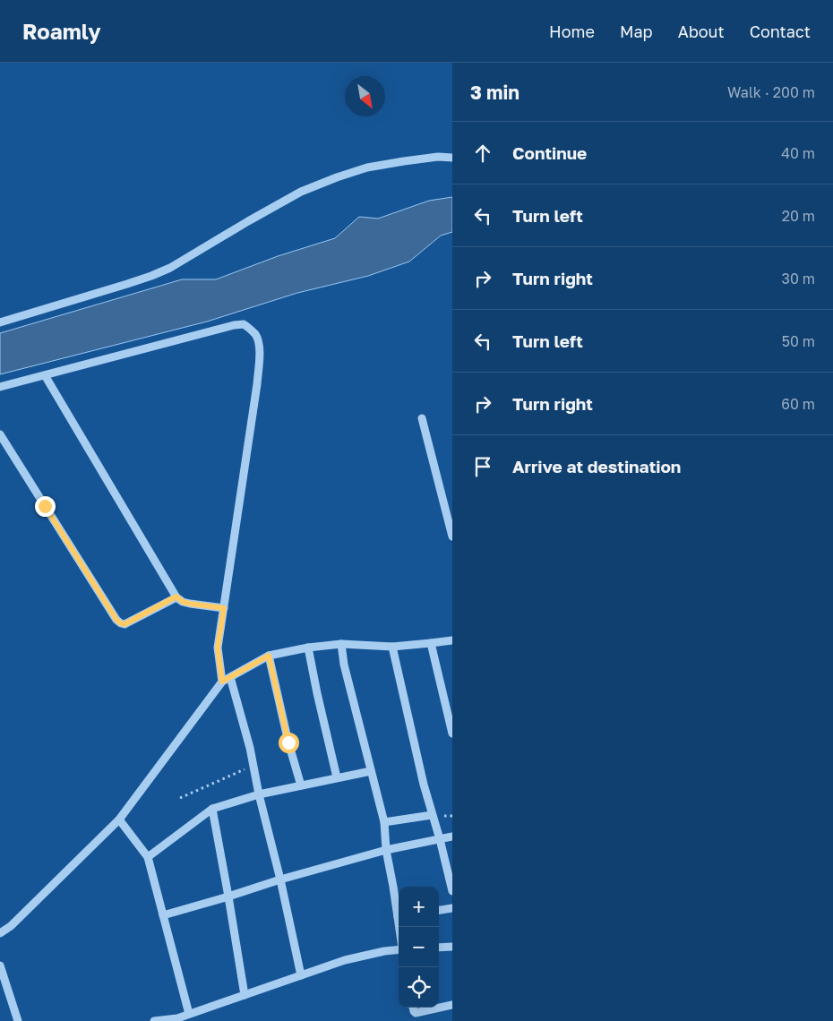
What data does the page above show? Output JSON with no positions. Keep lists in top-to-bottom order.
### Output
{
  "north": "bottom right",
  "page": {
    "header": "Roamly",
    "nav": [
      "Home",
      "Map",
      "About",
      "Contact"
    ],
    "heading": ["3 min", "Walk · 200 m"],
    "list": [
      ["Continue", "40 m"],
      ["Turn left", "20 m"],
      ["Turn right", "30 m"],
      ["Turn left", "50 m"],
      ["Turn right", "60 m"],
      "Arrive at destination"
    ],
    "map_buttons": ["+", "−"]
  }
}
